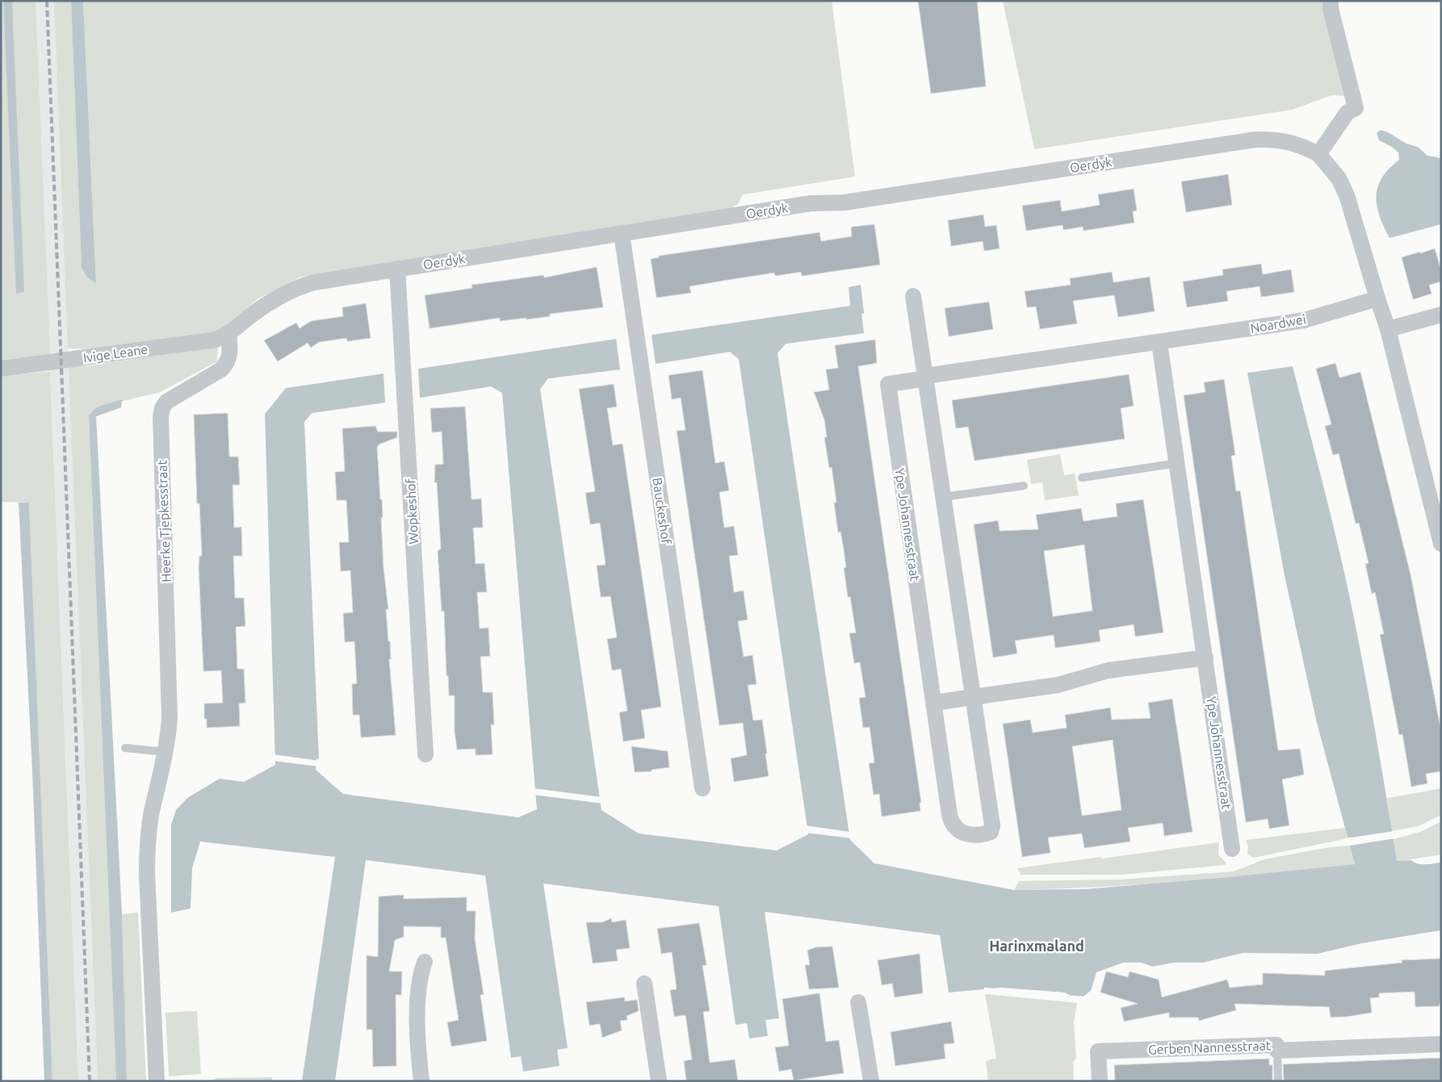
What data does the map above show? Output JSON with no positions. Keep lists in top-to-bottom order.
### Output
{
  "streets": {
    "street": [
      "Oerdyk",
      "Noardwei",
      "Ivige Leane",
      "Bauckeshof",
      "Wopkeshof",
      "Heerke Tjepkesstraat",
      "Ype Johannesstraat",
      "Gerben Nannesstraat"
    ]
  },
  "crossings": [
    ["Oerdyk", "Noardwei"],
    ["Oerdyk", "Ivige Leane"],
    ["Oerdyk", "Bauckeshof"],
    ["Oerdyk", "Wopkeshof"],
    ["Oerdyk", "Heerke Tjepkesstraat"],
    ["Noardwei", "Ype Johannesstraat"],
    ["Ivige Leane", "Heerke Tjepkesstraat"]
  ],
  "districts": ["Harinxmaland"]
}
